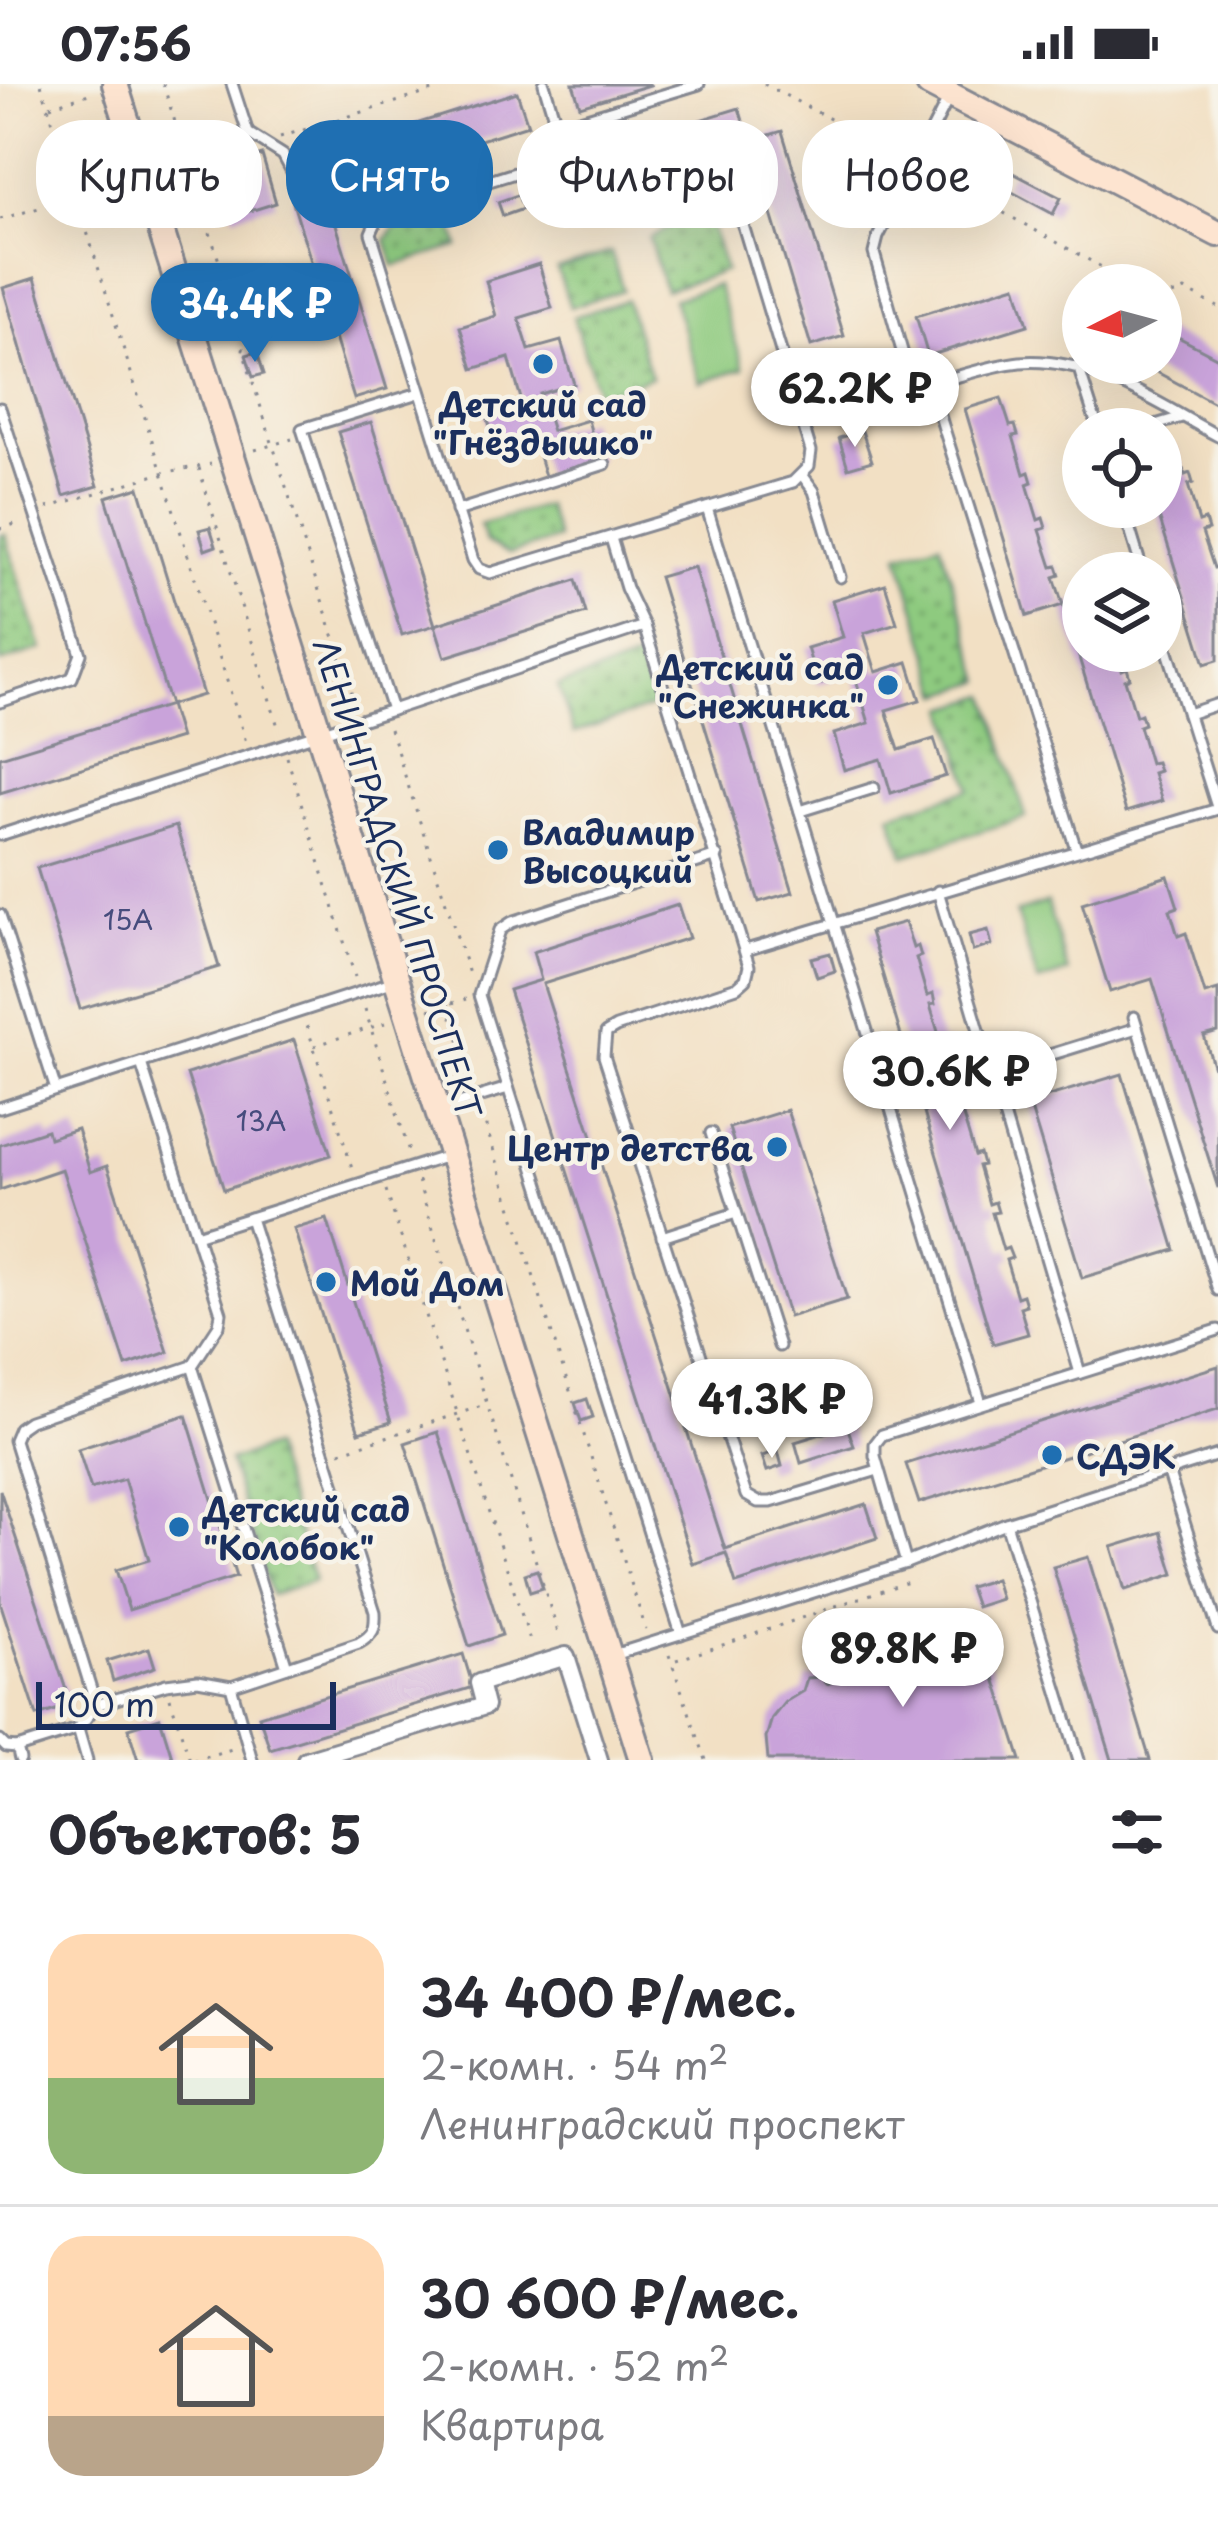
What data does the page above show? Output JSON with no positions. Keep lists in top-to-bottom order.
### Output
{
  "streets": {
    "main road": ["ЛЕНИНГРАДСКИЙ ПРОСПЕКТ"]
  },
  "places": [
    "Детский сад \"Гнёздышко\"",
    "Детский сад \"Снежинка\"",
    "Владимир Высоцкий",
    "Центр детства",
    "Мой Дом",
    "СДЭК",
    "Детский сад \"Колобок\""
  ],
  "house_numbers": ["15А", "13А"],
  "scale_bar": "100 m",
  "north": "left",
  "page": {
    "status": "07:56",
    "chip": [
      "Купить",
      "Снять",
      "Фильтры",
      "Новое"
    ],
    "price": [
      "34.4K ₽",
      "62.2K ₽",
      "30.6K ₽",
      "41.3K ₽",
      "89.8K ₽"
    ],
    "scale": "100 m",
    "heading": "Объектов: 5",
    "list": [
      {
        "name": "34 400 ₽/мес.",
        "note": "2-комн. · 54 m² · Ленинградский проспект"
      },
      {
        "name": "30 600 ₽/мес.",
        "note": "2-комн. · 52 m² · Квартира"
      }
    ]
  }
}
